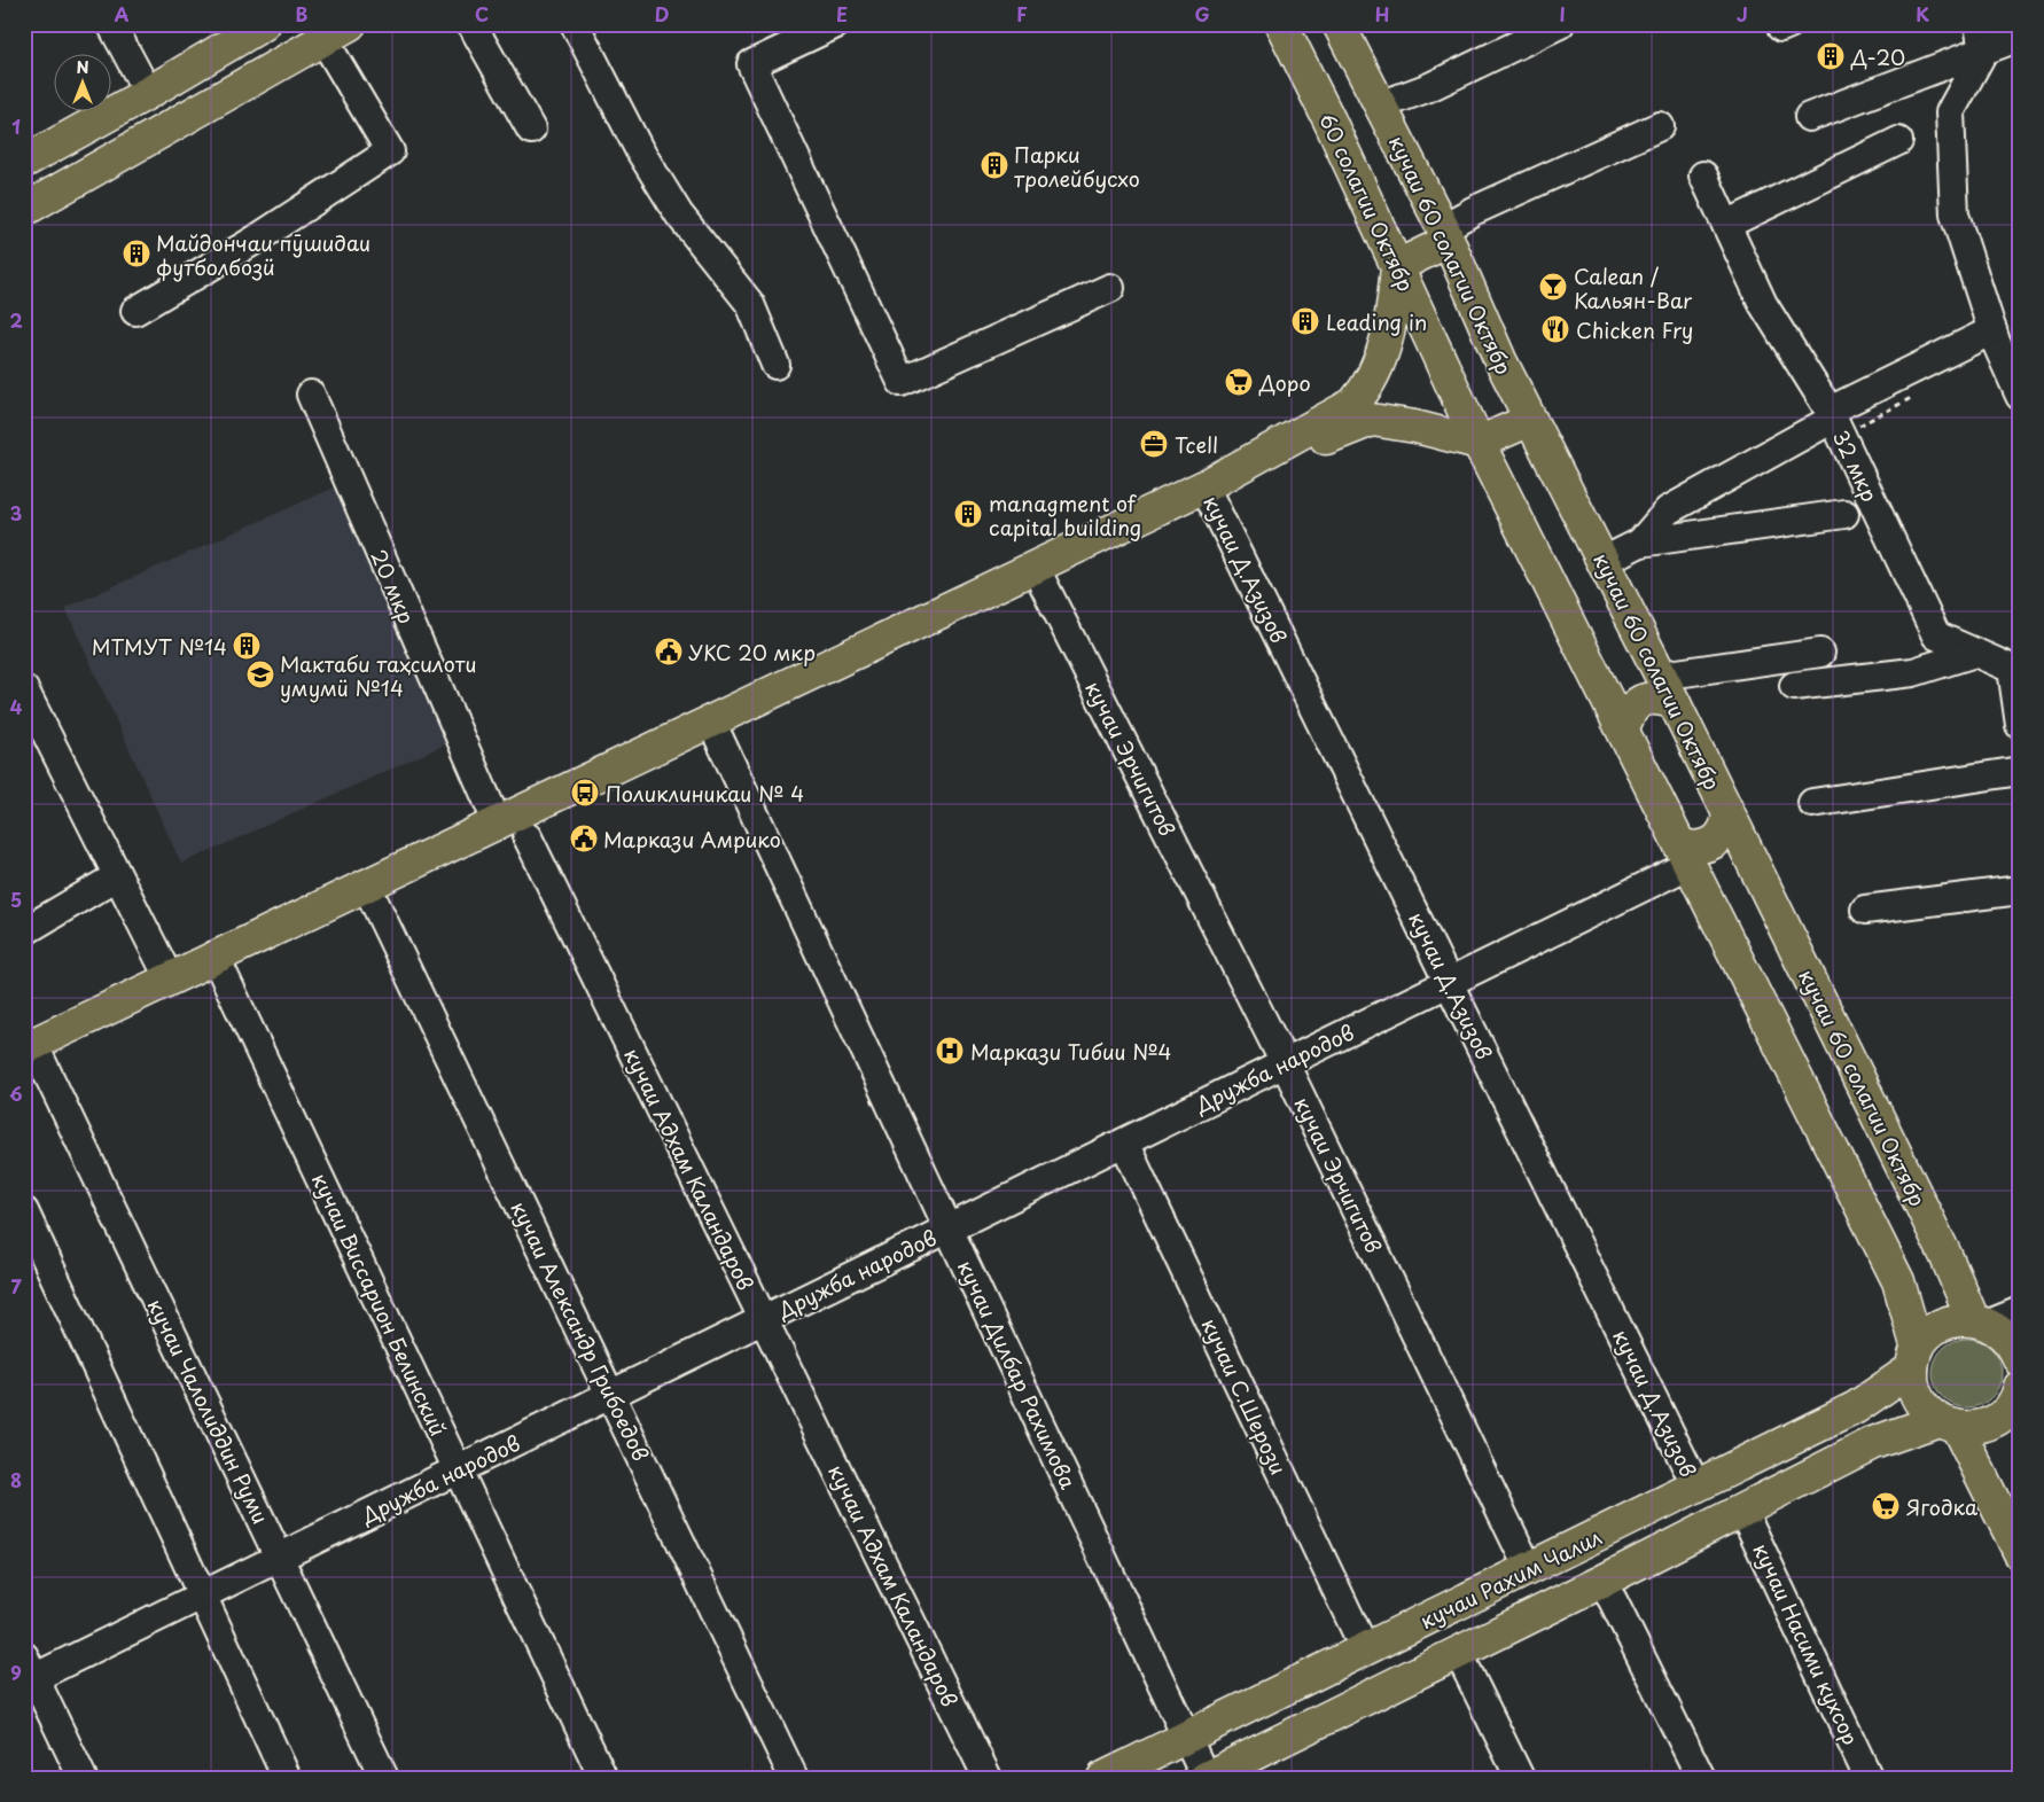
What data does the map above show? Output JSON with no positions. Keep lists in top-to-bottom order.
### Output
{
  "streets": {
    "main road": ["60 солагии Октябр", "кучаи 60 солагии Октябр", "кучаи Рахим Чалил"],
    "street": [
      "32 мкр",
      "кучаи Д.Азизов",
      "20 мкр",
      "кучаи Эрчигитов",
      "Дружба народов",
      "кучаи Адхам Каландаров",
      "кучаи Виссарион Белинский",
      "кучаи Александр Грибоедов",
      "кучаи Дилбар Рахимова",
      "кучаи С.Шерози",
      "кучаи Чалолиддин Руми",
      "кучаи Насими кухсор"
    ]
  },
  "crossings": [
    ["кучаи 60 солагии Октябр", "кучаи Рахим Чалил"],
    ["кучаи Д.Азизов", "Дружба народов"],
    ["кучаи Д.Азизов", "кучаи Рахим Чалил"],
    ["кучаи Эрчигитов", "Дружба народов"],
    ["кучаи Эрчигитов", "кучаи Рахим Чалил"],
    ["Дружба народов", "кучаи Адхам Каландаров"],
    ["Дружба народов", "кучаи Виссарион Белинский"],
    ["Дружба народов", "кучаи Александр Грибоедов"],
    ["Дружба народов", "кучаи Дилбар Рахимова"],
    ["Дружба народов", "кучаи С.Шерози"],
    ["Дружба народов", "кучаи Чалолиддин Руми"],
    ["кучаи Дилбар Рахимова", "кучаи Рахим Чалил"],
    ["кучаи С.Шерози", "кучаи Рахим Чалил"]
  ],
  "places": {
    "building": [
      "Д-20",
      "Парки тролейбусхо",
      "Майдончаи пӯшидаи футболбозӣ",
      "Leading in",
      "managment of capital building",
      "МТМУТ №14"
    ],
    "bar": ["Calean / Кальян-Bar"],
    "restaurant": ["Chicken Fry"],
    "supermarket": ["Доро", "Ягодка"],
    "office": ["Tcell"],
    "public building": ["УКС 20 мкр", "Маркази Амрико"],
    "school or university": ["Мактаби таҳсилоти умумӣ №14"],
    "bus stop": ["Поликлиникаи № 4"],
    "hospital": ["Маркази Тибии №4"]
  },
  "north": "top",
  "grid": {
    "columns": [
      "A",
      "B",
      "C",
      "D",
      "E",
      "F",
      "G",
      "H",
      "I",
      "J",
      "K"
    ],
    "rows": [
      "1",
      "2",
      "3",
      "4",
      "5",
      "6",
      "7",
      "8",
      "9"
    ]
  }
}
